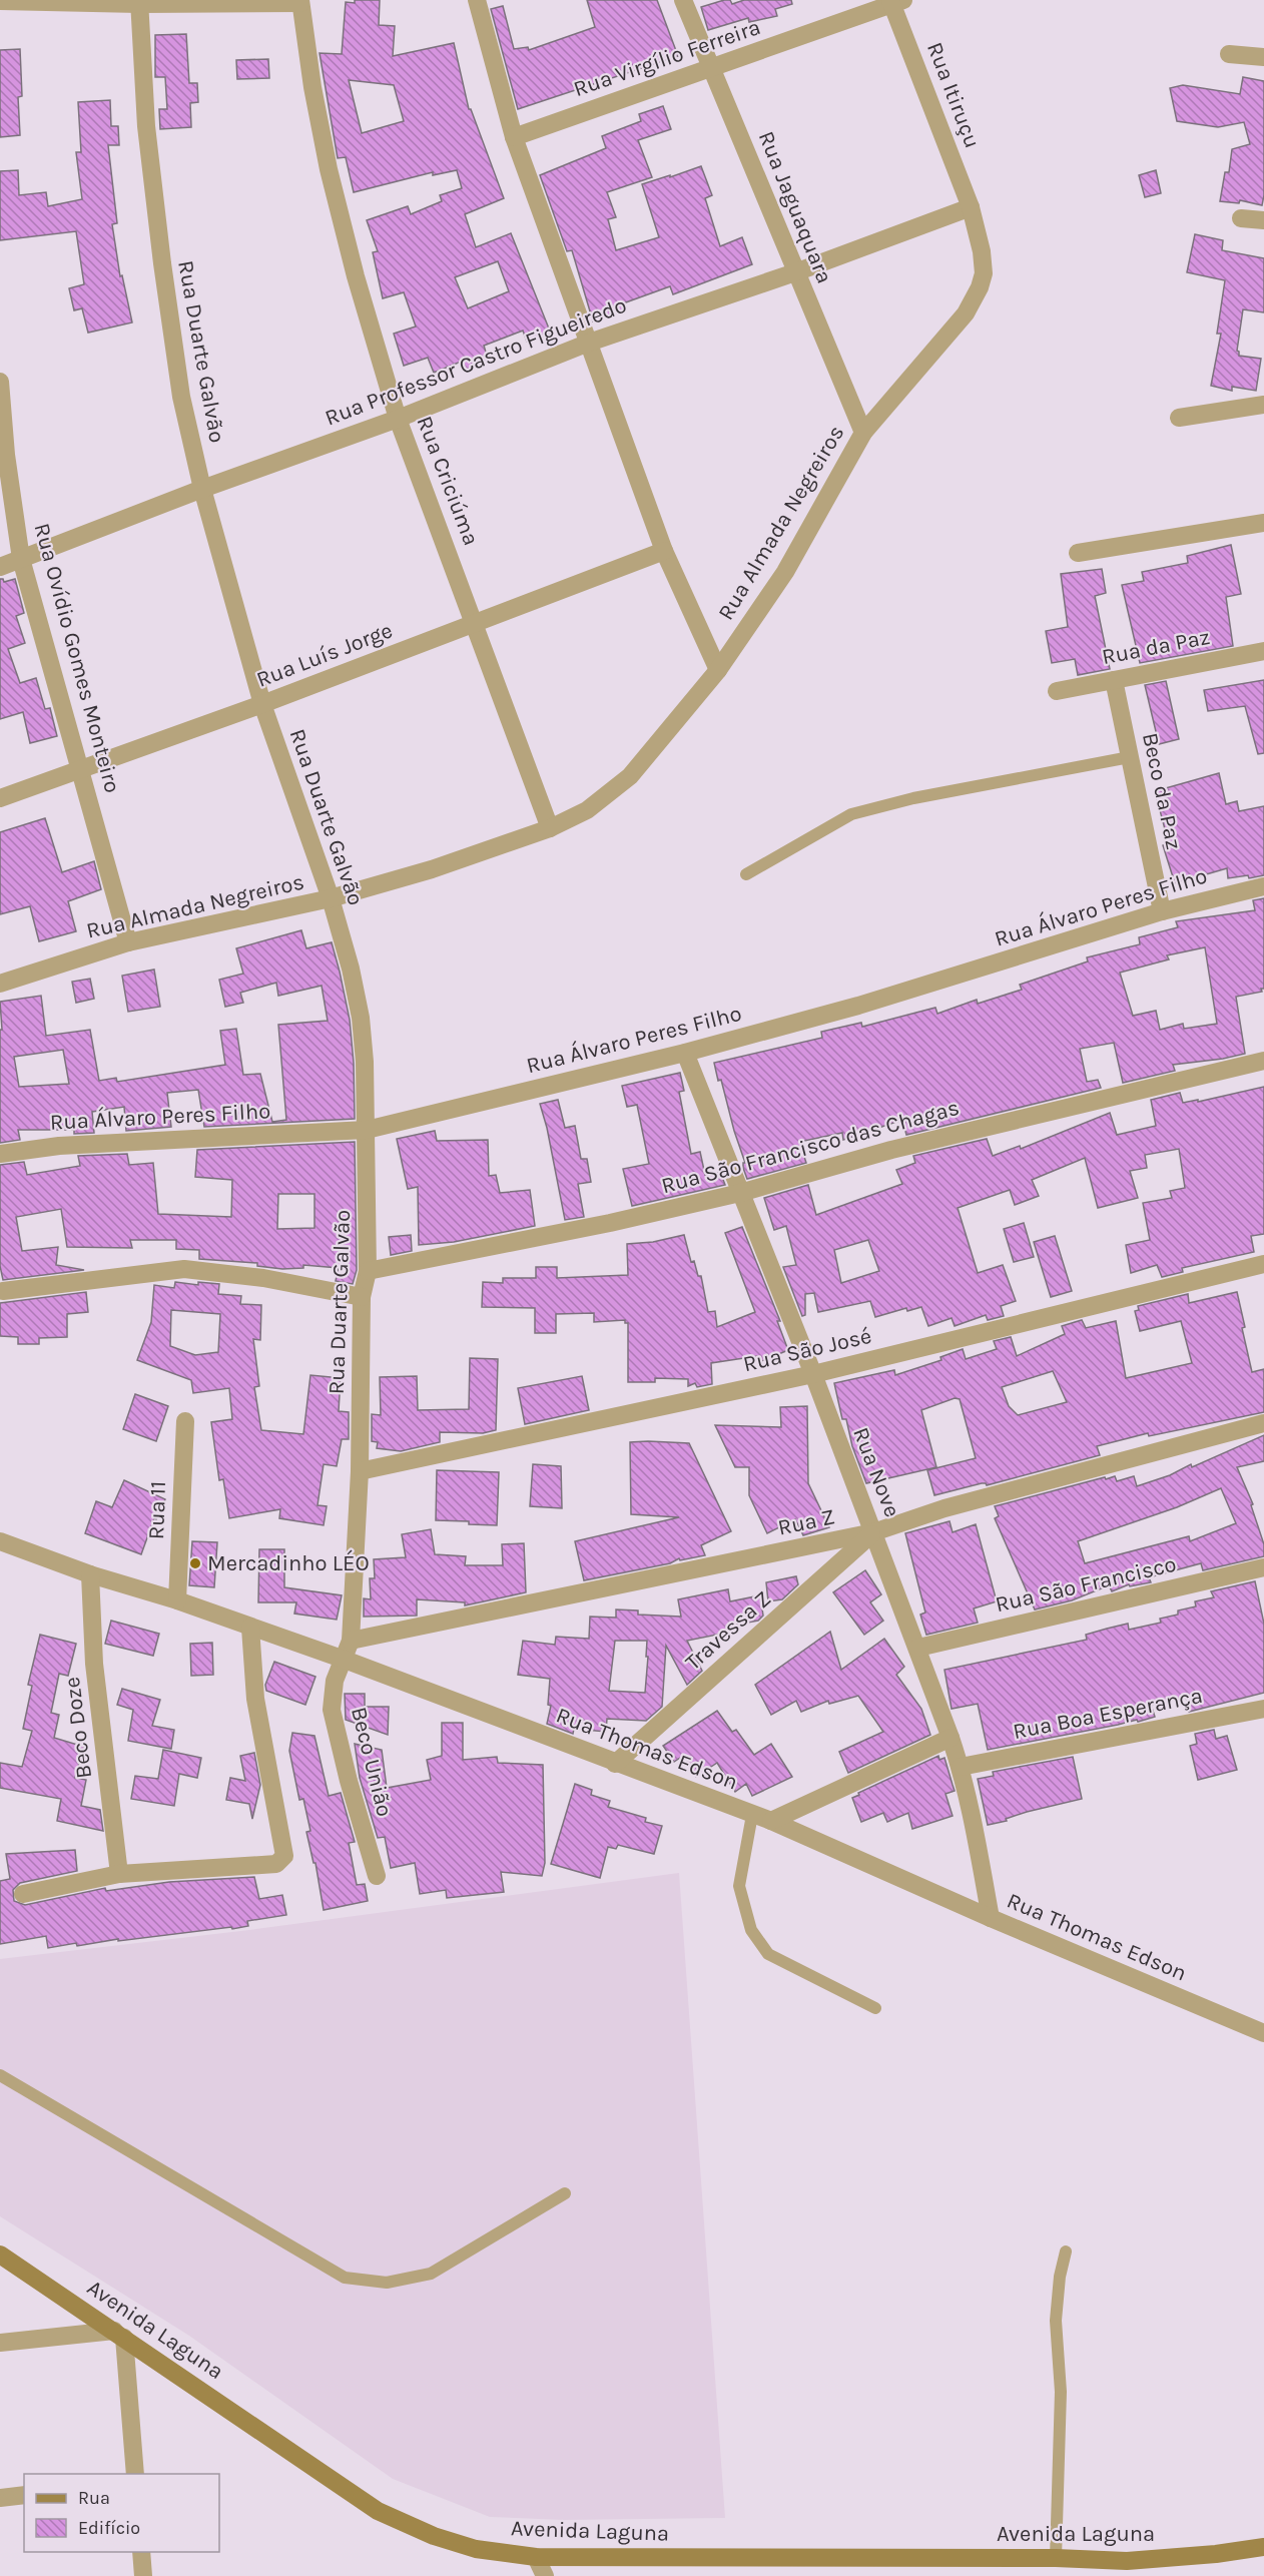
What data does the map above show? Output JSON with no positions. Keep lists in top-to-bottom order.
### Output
{
  "streets": {
    "main road": ["Avenida Laguna"],
    "street": [
      "Rua Virgílio Ferreira",
      "Rua Itiruçu",
      "Rua Jaguaquara",
      "Rua Duarte Galvão",
      "Rua Professor Castro Figueiredo",
      "Rua Criciúma",
      "Rua Almada Negreiros",
      "Rua da Paz",
      "Rua Luís Jorge",
      "Rua Ovídio Gomes Monteiro",
      "Beco da Paz",
      "Rua Álvaro Peres Filho",
      "Rua São Francisco das Chagas",
      "Rua São José",
      "Rua Nove",
      "Rua 11",
      "Rua Z",
      "Rua São Francisco",
      "Travessa Z",
      "Rua Boa Esperança",
      "Beco Doze",
      "Rua Thomas Edson",
      "Beco União"
    ]
  },
  "crossings": [
    ["Rua Virgílio Ferreira", "Rua Itiruçu"],
    ["Rua Virgílio Ferreira", "Rua Jaguaquara"],
    ["Rua Itiruçu", "Rua Professor Castro Figueiredo"],
    ["Rua Itiruçu", "Rua Almada Negreiros"],
    ["Rua Jaguaquara", "Rua Professor Castro Figueiredo"],
    ["Rua Jaguaquara", "Rua Almada Negreiros"],
    ["Rua Duarte Galvão", "Rua Professor Castro Figueiredo"],
    ["Rua Duarte Galvão", "Rua Almada Negreiros"],
    ["Rua Duarte Galvão", "Rua Luís Jorge"],
    ["Rua Duarte Galvão", "Rua Álvaro Peres Filho"],
    ["Rua Duarte Galvão", "Rua São Francisco das Chagas"],
    ["Rua Duarte Galvão", "Rua São José"],
    ["Rua Duarte Galvão", "Rua Z"],
    ["Rua Duarte Galvão", "Rua Thomas Edson"],
    ["Rua Duarte Galvão", "Beco União"],
    ["Rua Professor Castro Figueiredo", "Rua Criciúma"],
    ["Rua Professor Castro Figueiredo", "Rua Almada Negreiros"],
    ["Rua Professor Castro Figueiredo", "Rua Ovídio Gomes Monteiro"],
    ["Rua Criciúma", "Rua Almada Negreiros"],
    ["Rua Criciúma", "Rua Luís Jorge"],
    ["Rua Almada Negreiros", "Rua Ovídio Gomes Monteiro"],
    ["Rua da Paz", "Beco da Paz"],
    ["Rua Luís Jorge", "Rua Ovídio Gomes Monteiro"],
    ["Beco da Paz", "Rua Álvaro Peres Filho"],
    ["Rua Álvaro Peres Filho", "Rua Nove"],
    ["Rua São Francisco das Chagas", "Rua Nove"],
    ["Rua São José", "Rua Nove"],
    ["Rua Nove", "Rua Z"],
    ["Rua Nove", "Rua São Francisco"],
    ["Rua Nove", "Travessa Z"],
    ["Rua Nove", "Rua Boa Esperança"],
    ["Rua Nove", "Rua Thomas Edson"],
    ["Rua 11", "Rua Thomas Edson"],
    ["Rua Z", "Travessa Z"],
    ["Travessa Z", "Rua Thomas Edson"],
    ["Beco Doze", "Rua Thomas Edson"],
    ["Rua Thomas Edson", "Beco União"]
  ],
  "places": ["Mercadinho LÉO"],
  "legend": ["Rua", "Edifício"]
}
